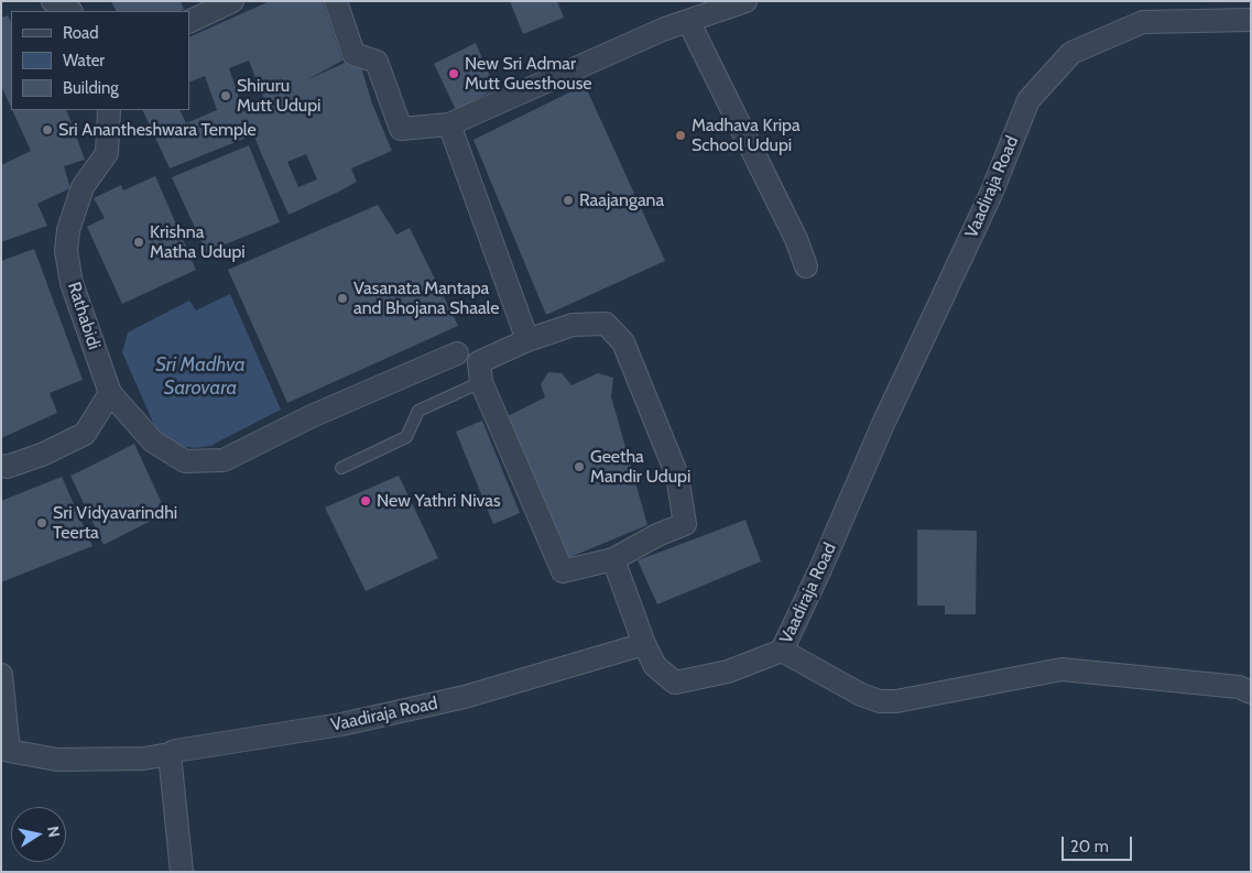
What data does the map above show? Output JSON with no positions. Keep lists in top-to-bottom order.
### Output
{
  "streets": {
    "street": ["Vaadiraja Road", "Rathabidi"]
  },
  "water": ["Sri Madhva Sarovara"],
  "places": [
    "New Sri Admar Mutt Guesthouse",
    "Shiruru Mutt Udupi",
    "Sri Anantheshwara Temple",
    "Madhava Kripa School Udupi",
    "Raajangana",
    "Krishna Matha Udupi",
    "Vasanata Mantapa and Bhojana Shaale",
    "Geetha Mandir Udupi",
    "New Yathri Nivas",
    "Sri Vidyavarindhi Teerta"
  ],
  "legend": ["Road", "Water", "Building"],
  "scale_bar": "20 m",
  "north": "right"
}
